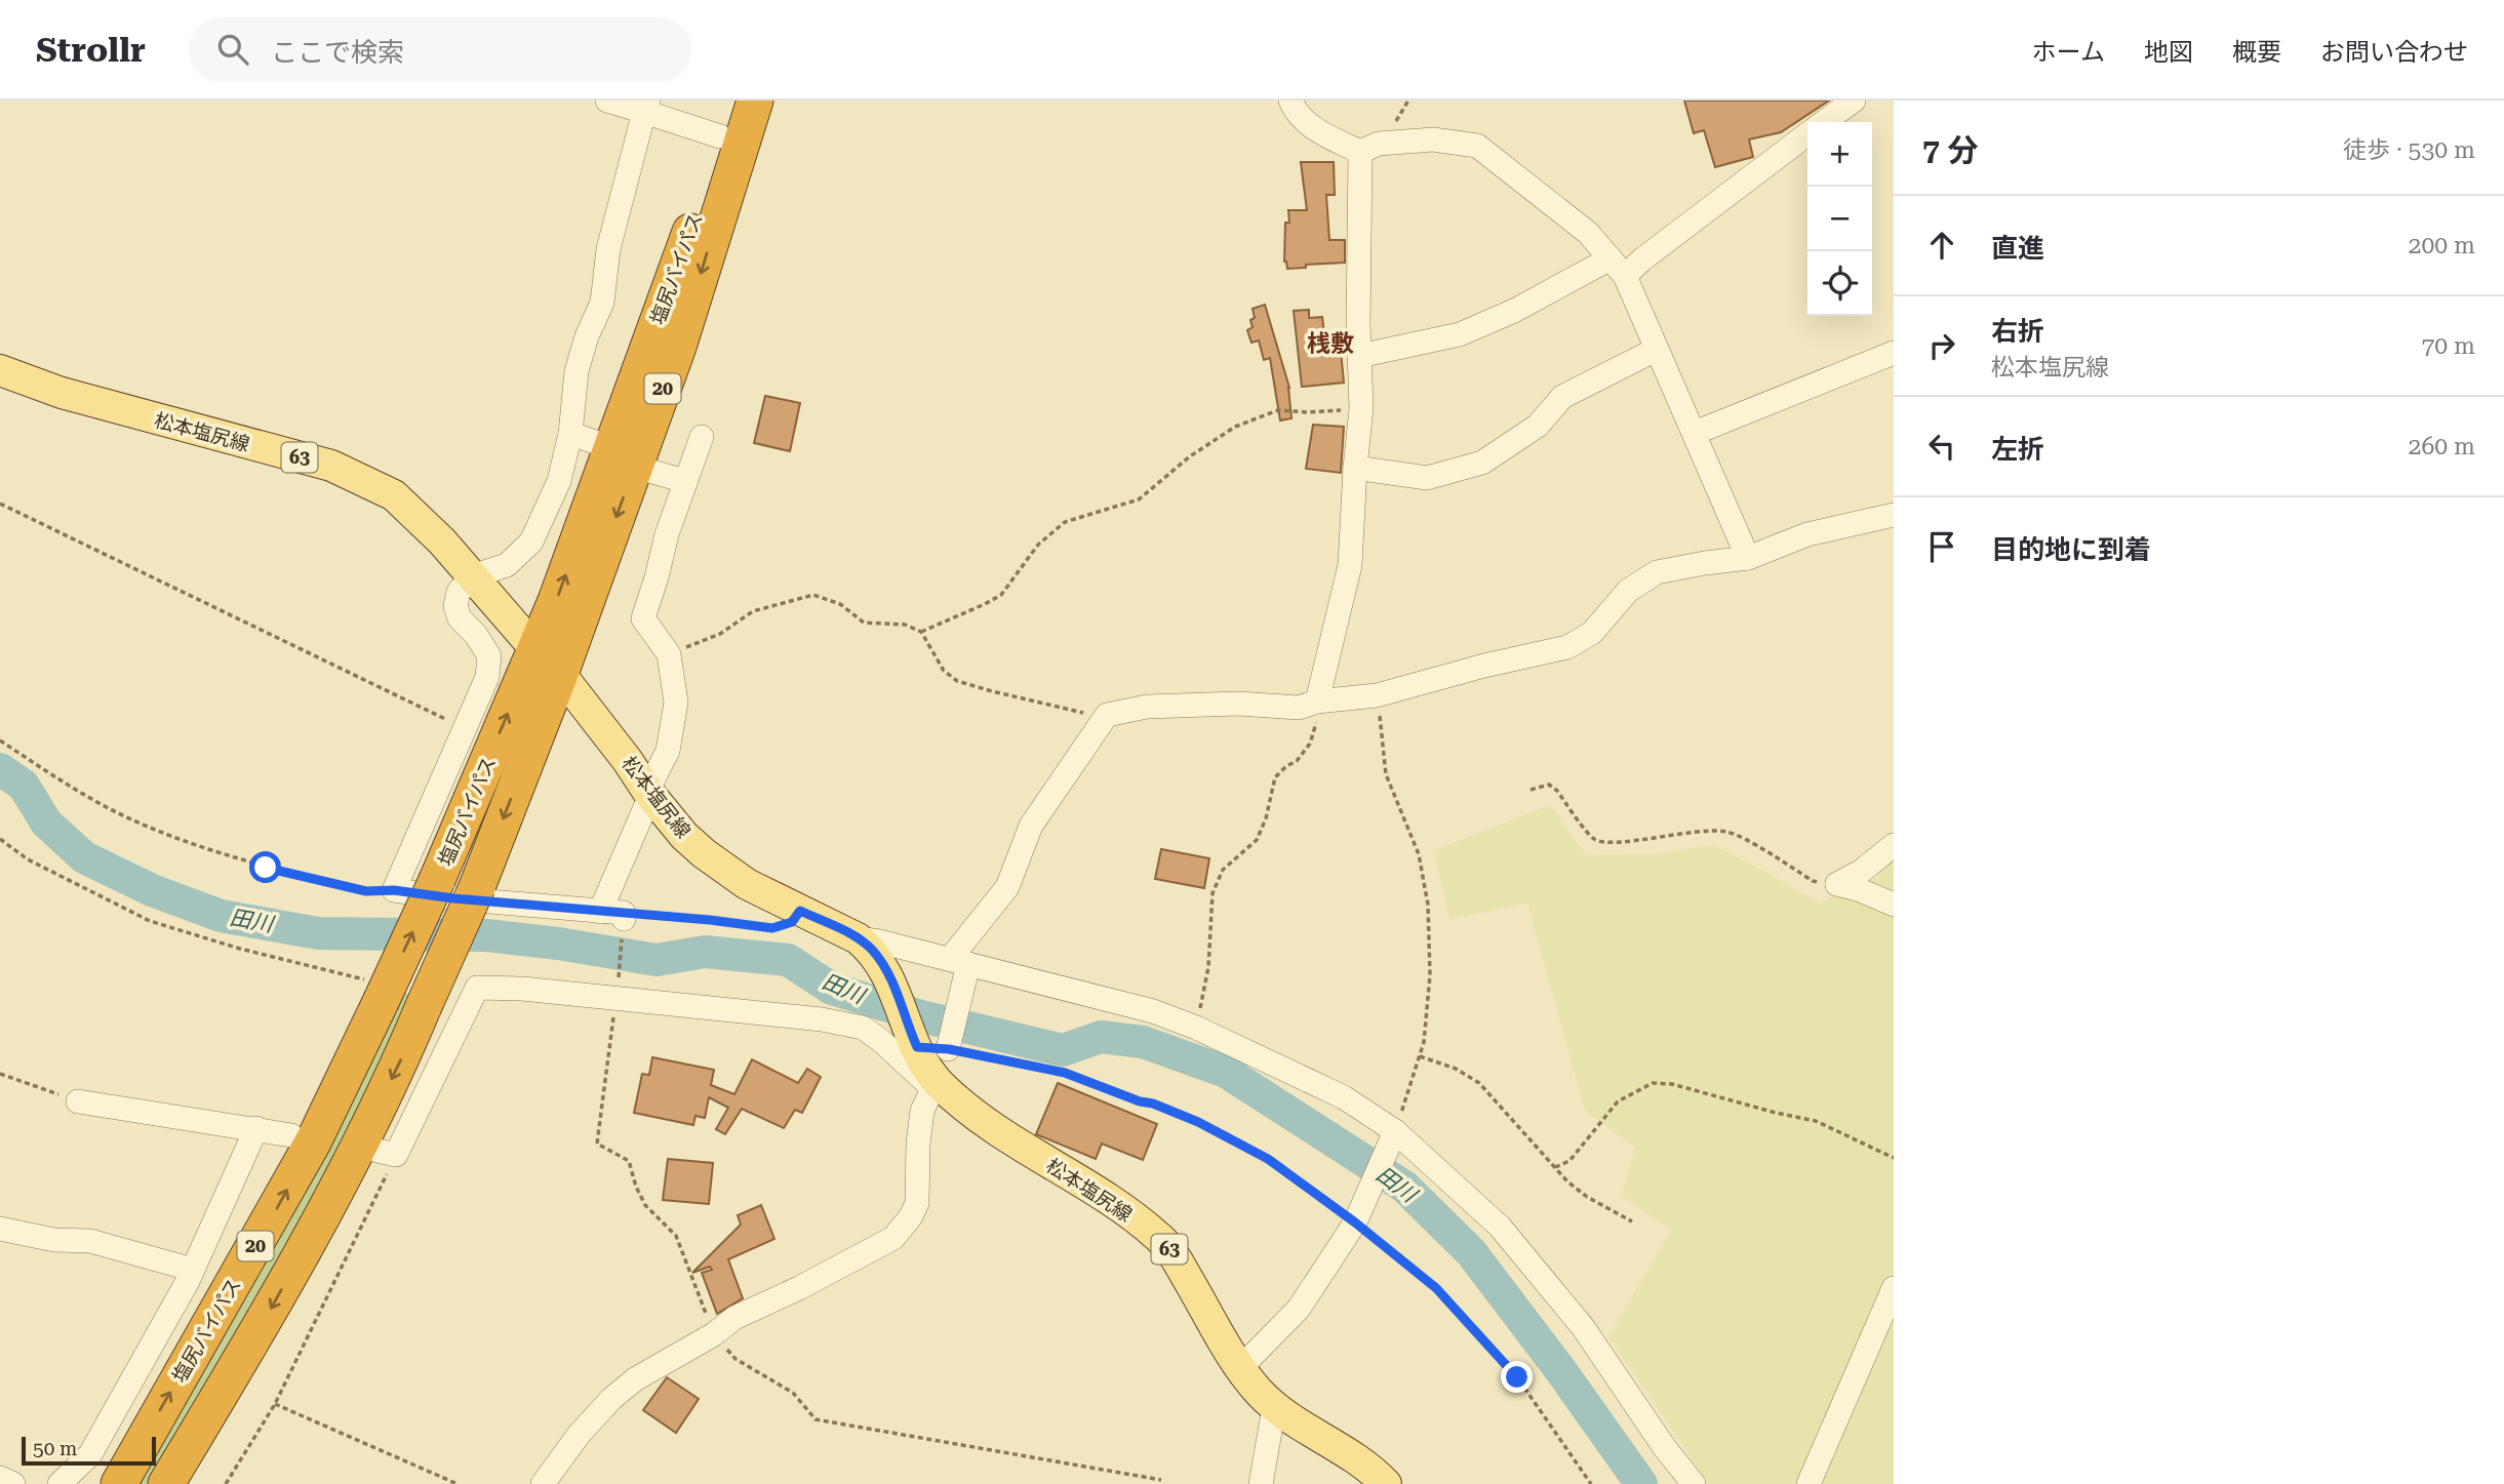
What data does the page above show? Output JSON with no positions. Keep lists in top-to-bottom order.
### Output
{
  "streets": {
    "highway": ["塩尻バイパス", "20"],
    "main road": ["松本塩尻線", "63"]
  },
  "crossings": [
    ["塩尻バイパス", "松本塩尻線"]
  ],
  "districts": ["桟敷"],
  "water": ["田川"],
  "scale_bar": "50 m",
  "page": {
    "header": "Strollr",
    "search": "ここで検索",
    "nav": [
      "ホーム",
      "地図",
      "概要",
      "お問い合わせ"
    ],
    "heading": ["7 分", "徒歩 · 530 m"],
    "map_buttons": ["+", "−"],
    "list": [
      ["直進", "200 m"],
      ["右折", "松本塩尻線", "70 m"],
      ["左折", "260 m"],
      "目的地に到着"
    ],
    "scale": "50 m"
  }
}
